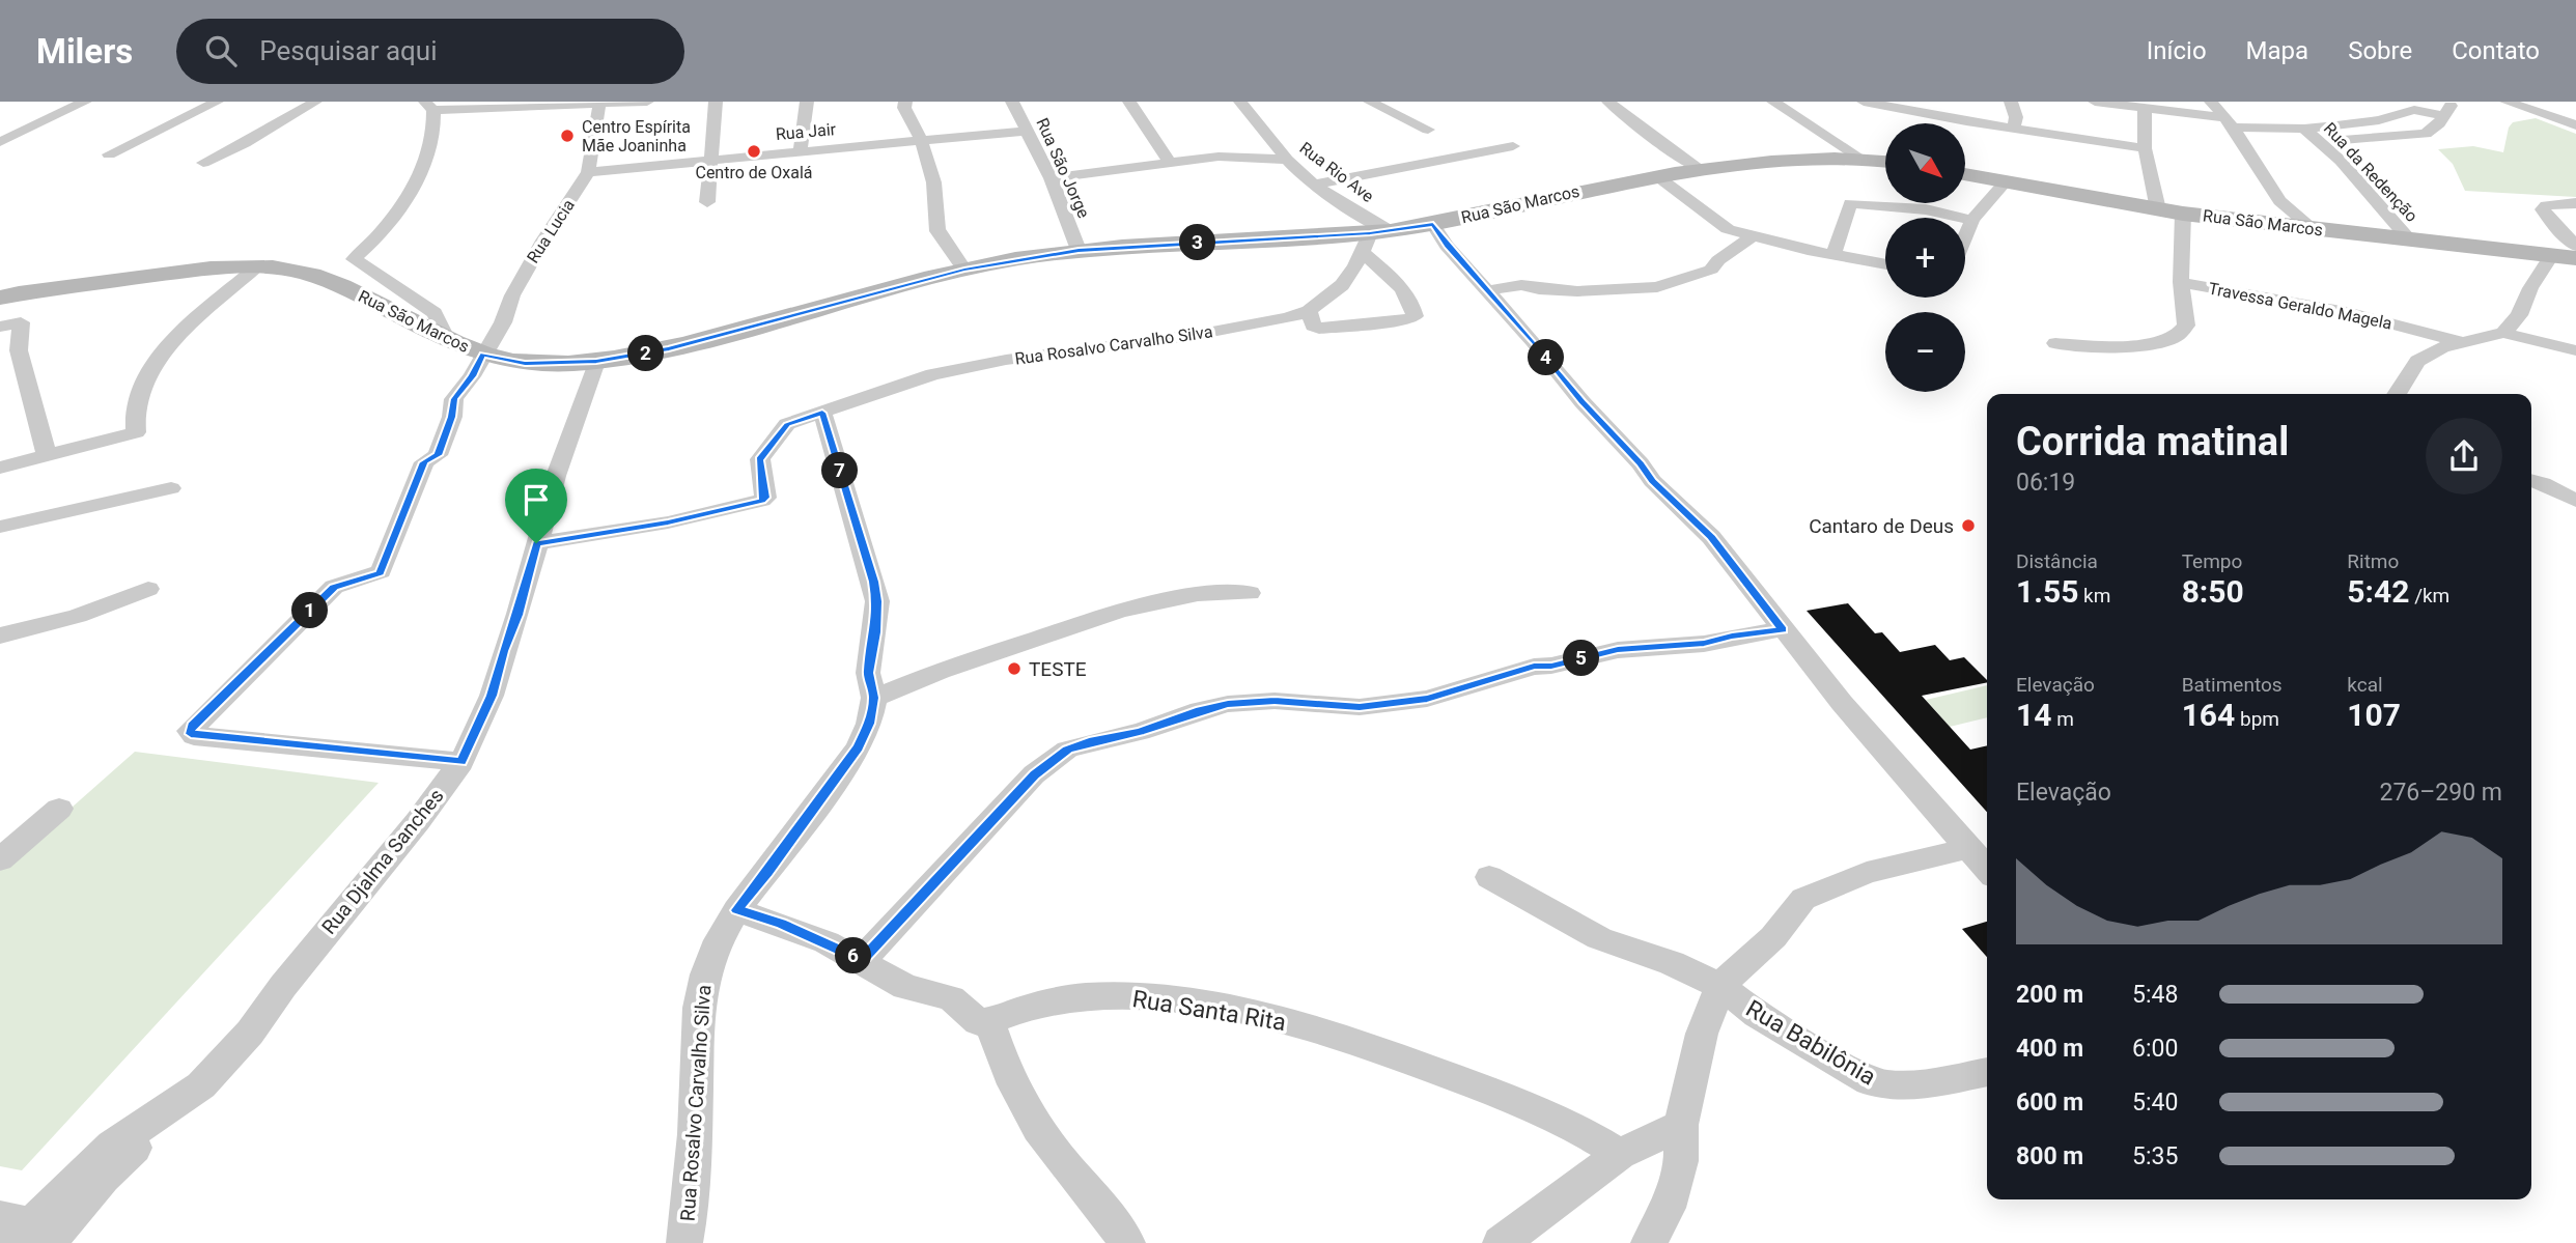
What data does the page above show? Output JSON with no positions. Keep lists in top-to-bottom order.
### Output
{
  "streets": {
    "main road": ["Rua São Marcos"],
    "street": [
      "Rua Jair",
      "Rua São Jorge",
      "Rua Rio Ave",
      "Rua da Redenção",
      "Rua Lucia",
      "Travessa Geraldo Magela",
      "Rua Rosalvo Carvalho Silva",
      "Rua Djalma Sanches",
      "Rua Santa Rita",
      "Rua Babilônia"
    ]
  },
  "crossings": [
    ["Rua Jair", "Rua São Jorge"],
    ["Rua Jair", "Rua Lucia"],
    ["Rua São Jorge", "Rua São Marcos"],
    ["Rua Rio Ave", "Rua São Marcos"],
    ["Rua Rio Ave", "Rua Rosalvo Carvalho Silva"],
    ["Rua da Redenção", "Rua São Marcos"],
    ["Rua São Marcos", "Rua Lucia"],
    ["Rua São Marcos", "Rua Rosalvo Carvalho Silva"],
    ["Rua São Marcos", "Rua Djalma Sanches"],
    ["Rua Lucia", "Rua Djalma Sanches"],
    ["Rua Rosalvo Carvalho Silva", "Rua Djalma Sanches"]
  ],
  "places": [
    "Centro Espírita Mãe Joaninha",
    "Centro de Oxalá",
    "Cantaro de Deus",
    "TESTE"
  ],
  "north": "bottom right",
  "page": {
    "header": "Milers",
    "search": "Pesquisar aqui",
    "nav": [
      "Início",
      "Mapa",
      "Sobre",
      "Contato"
    ],
    "map_buttons": ["+", "−"],
    "pins": [
      "3",
      "2",
      "4",
      "7",
      "1",
      "5",
      "6"
    ],
    "heading": ["Corrida matinal", "06:19"],
    "stats": [
      ["Distância", "1.55 km"],
      ["Tempo", "8:50"],
      ["Ritmo", "5:42 /km"],
      ["Elevação", "14 m"],
      ["Batimentos", "164 bpm"],
      ["kcal", "107"]
    ],
    "chart": ["Elevação", "276–290 m"],
    "list": [
      {
        "name": "200 m",
        "note": "5:48"
      },
      {
        "name": "400 m",
        "note": "6:00"
      },
      {
        "name": "600 m",
        "note": "5:40"
      },
      {
        "name": "800 m",
        "note": "5:35"
      }
    ]
  }
}
